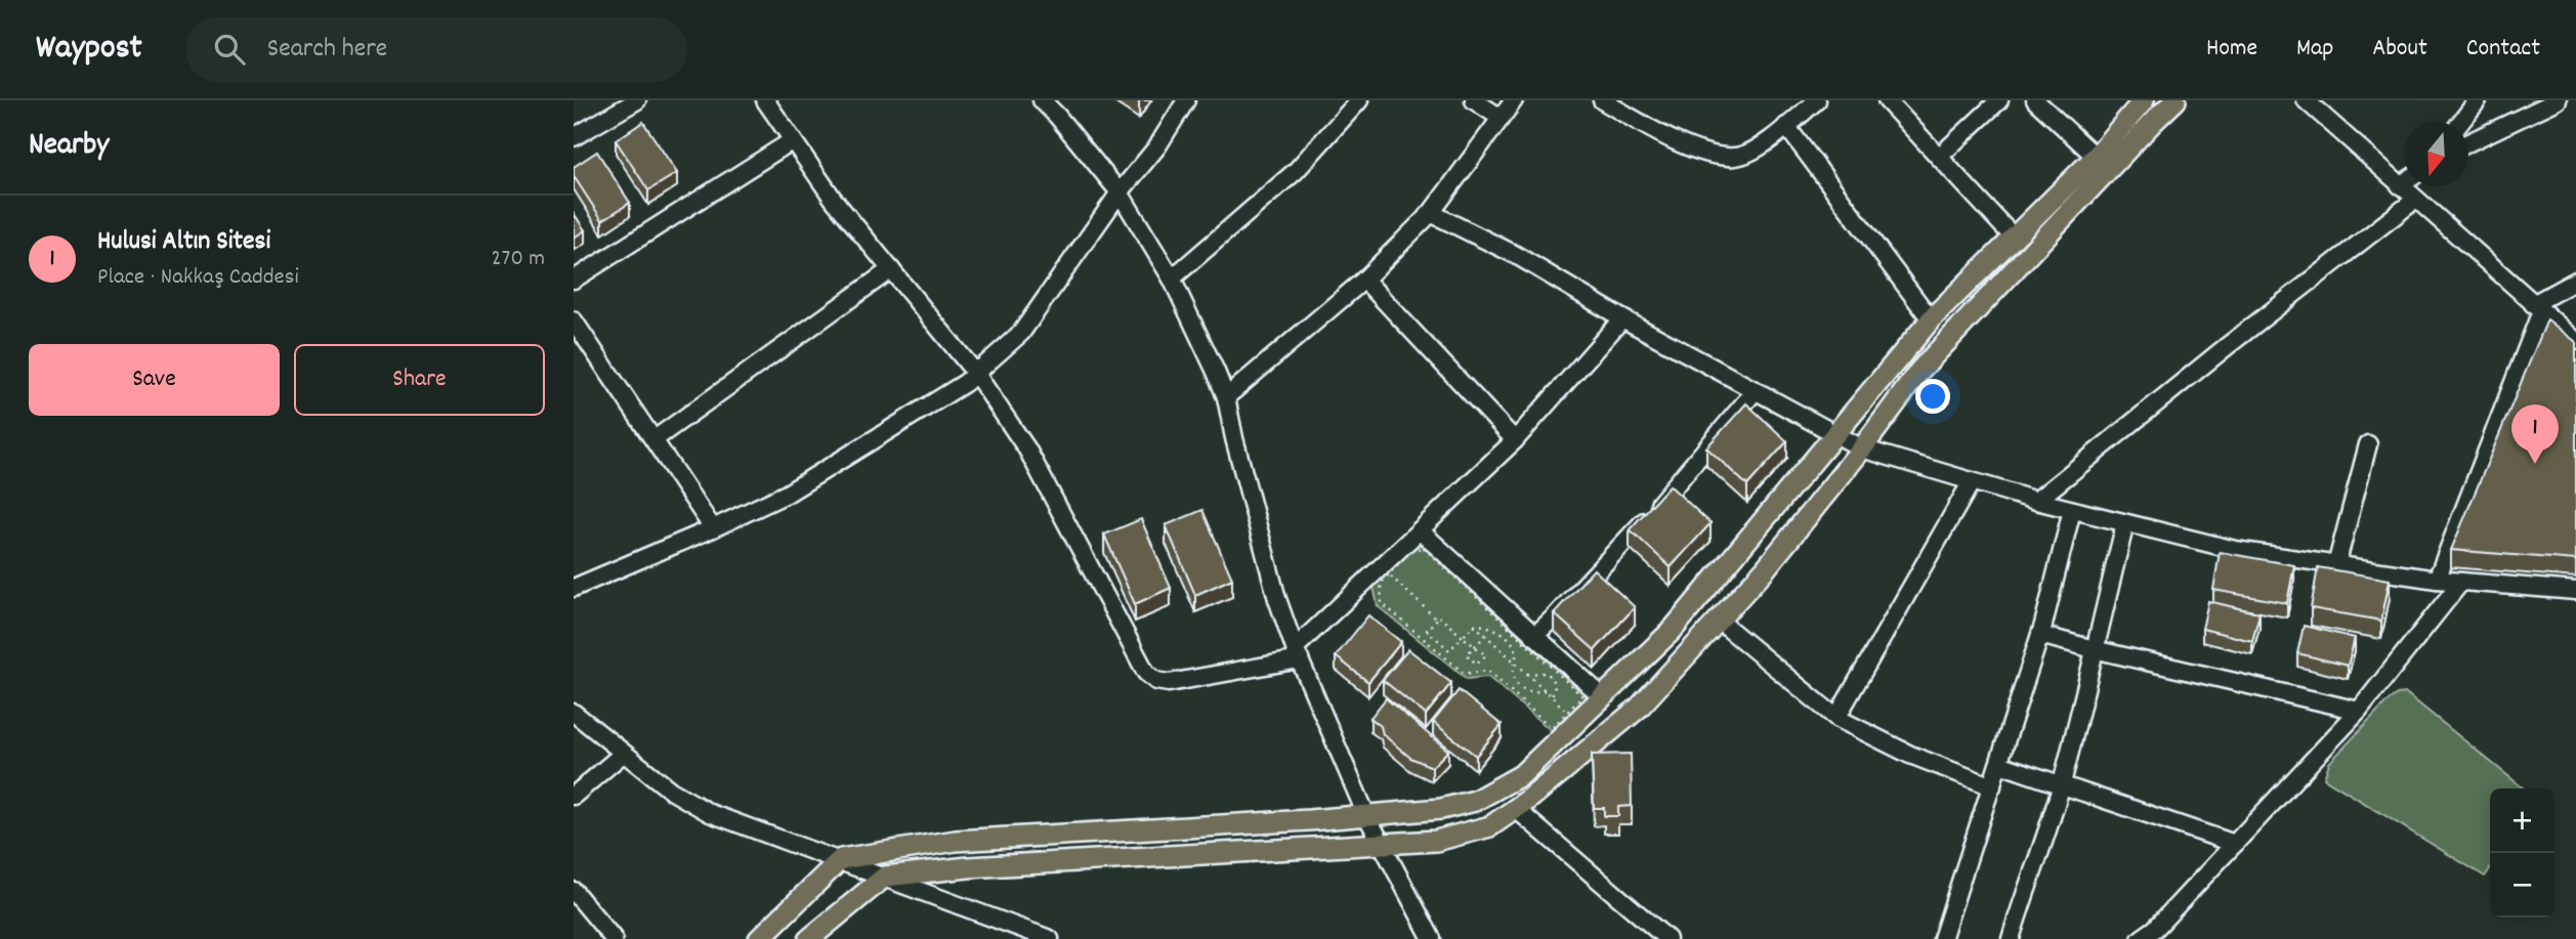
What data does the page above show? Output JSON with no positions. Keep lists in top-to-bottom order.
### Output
{
  "north": "bottom",
  "page": {
    "header": "Waypost",
    "search": "Search here",
    "nav": [
      "Home",
      "Map",
      "About",
      "Contact"
    ],
    "heading": "Nearby",
    "list": [
      {
        "mark": "1",
        "name": "Hulusi Altın Sitesi",
        "note": "Place · Nakkaş Caddesi",
        "value": "270 m"
      }
    ],
    "buttons": ["Save", "Share"],
    "pins": "1",
    "map_buttons": ["+", "−"]
  }
}
